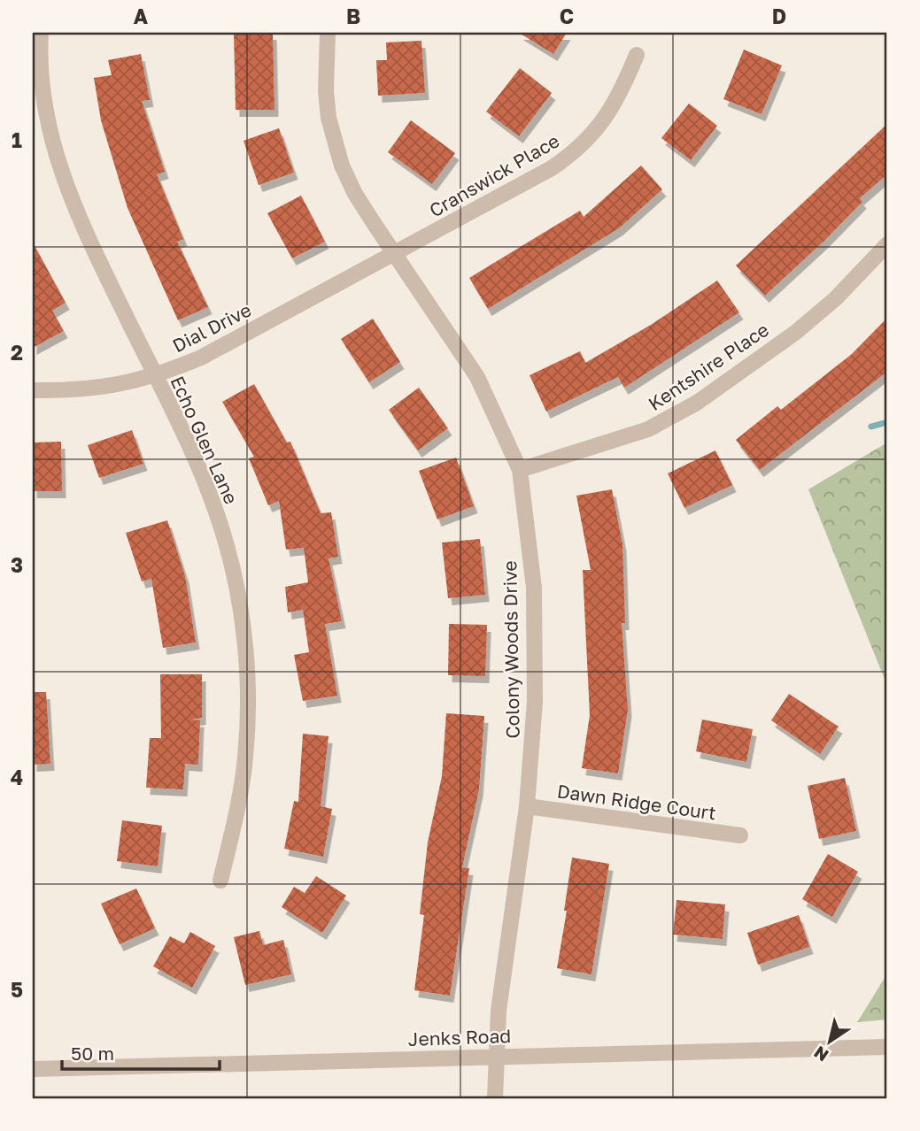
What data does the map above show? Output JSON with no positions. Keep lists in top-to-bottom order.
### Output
{
  "streets": {
    "street": [
      "Cranswick Place",
      "Dial Drive",
      "Kentshire Place",
      "Echo Glen Lane",
      "Colony Woods Drive",
      "Dawn Ridge Court",
      "Jenks Road"
    ]
  },
  "crossings": [
    ["Cranswick Place", "Dial Drive"],
    ["Cranswick Place", "Colony Woods Drive"],
    ["Dial Drive", "Echo Glen Lane"],
    ["Dial Drive", "Colony Woods Drive"],
    ["Kentshire Place", "Colony Woods Drive"],
    ["Colony Woods Drive", "Dawn Ridge Court"],
    ["Colony Woods Drive", "Jenks Road"]
  ],
  "scale_bar": "50 m",
  "north": "bottom left",
  "grid": {
    "columns": [
      "A",
      "B",
      "C",
      "D"
    ],
    "rows": [
      "1",
      "2",
      "3",
      "4",
      "5"
    ]
  }
}
